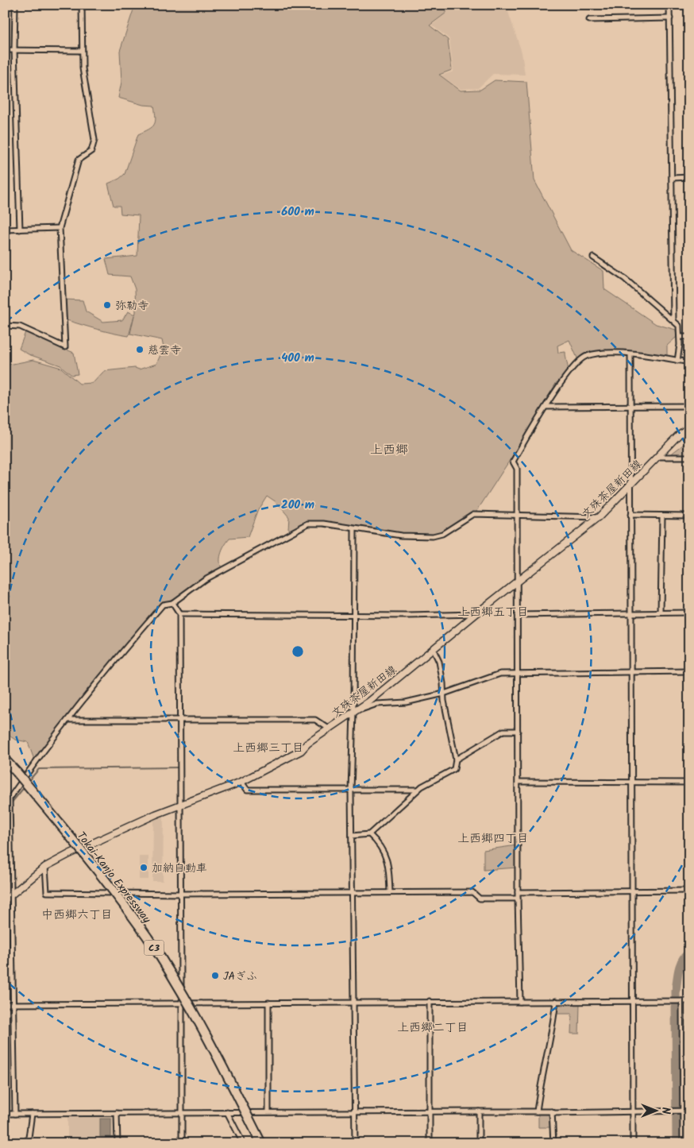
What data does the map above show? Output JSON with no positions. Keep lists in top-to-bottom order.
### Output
{
  "streets": {
    "highway": ["Tokai-Kanjo Expressway", "C3"],
    "main road": ["文殊茶屋新田線"]
  },
  "districts": [
    "上西郷",
    "上西郷五丁目",
    "上西郷三丁目",
    "上西郷四丁目",
    "中西郷六丁目",
    "上西郷二丁目"
  ],
  "places": [
    "弥勒寺",
    "慈雲寺",
    "加納自動車",
    "JAぎふ"
  ],
  "north": "right",
  "rings": ["600 m", "400 m", "200 m"]
}
